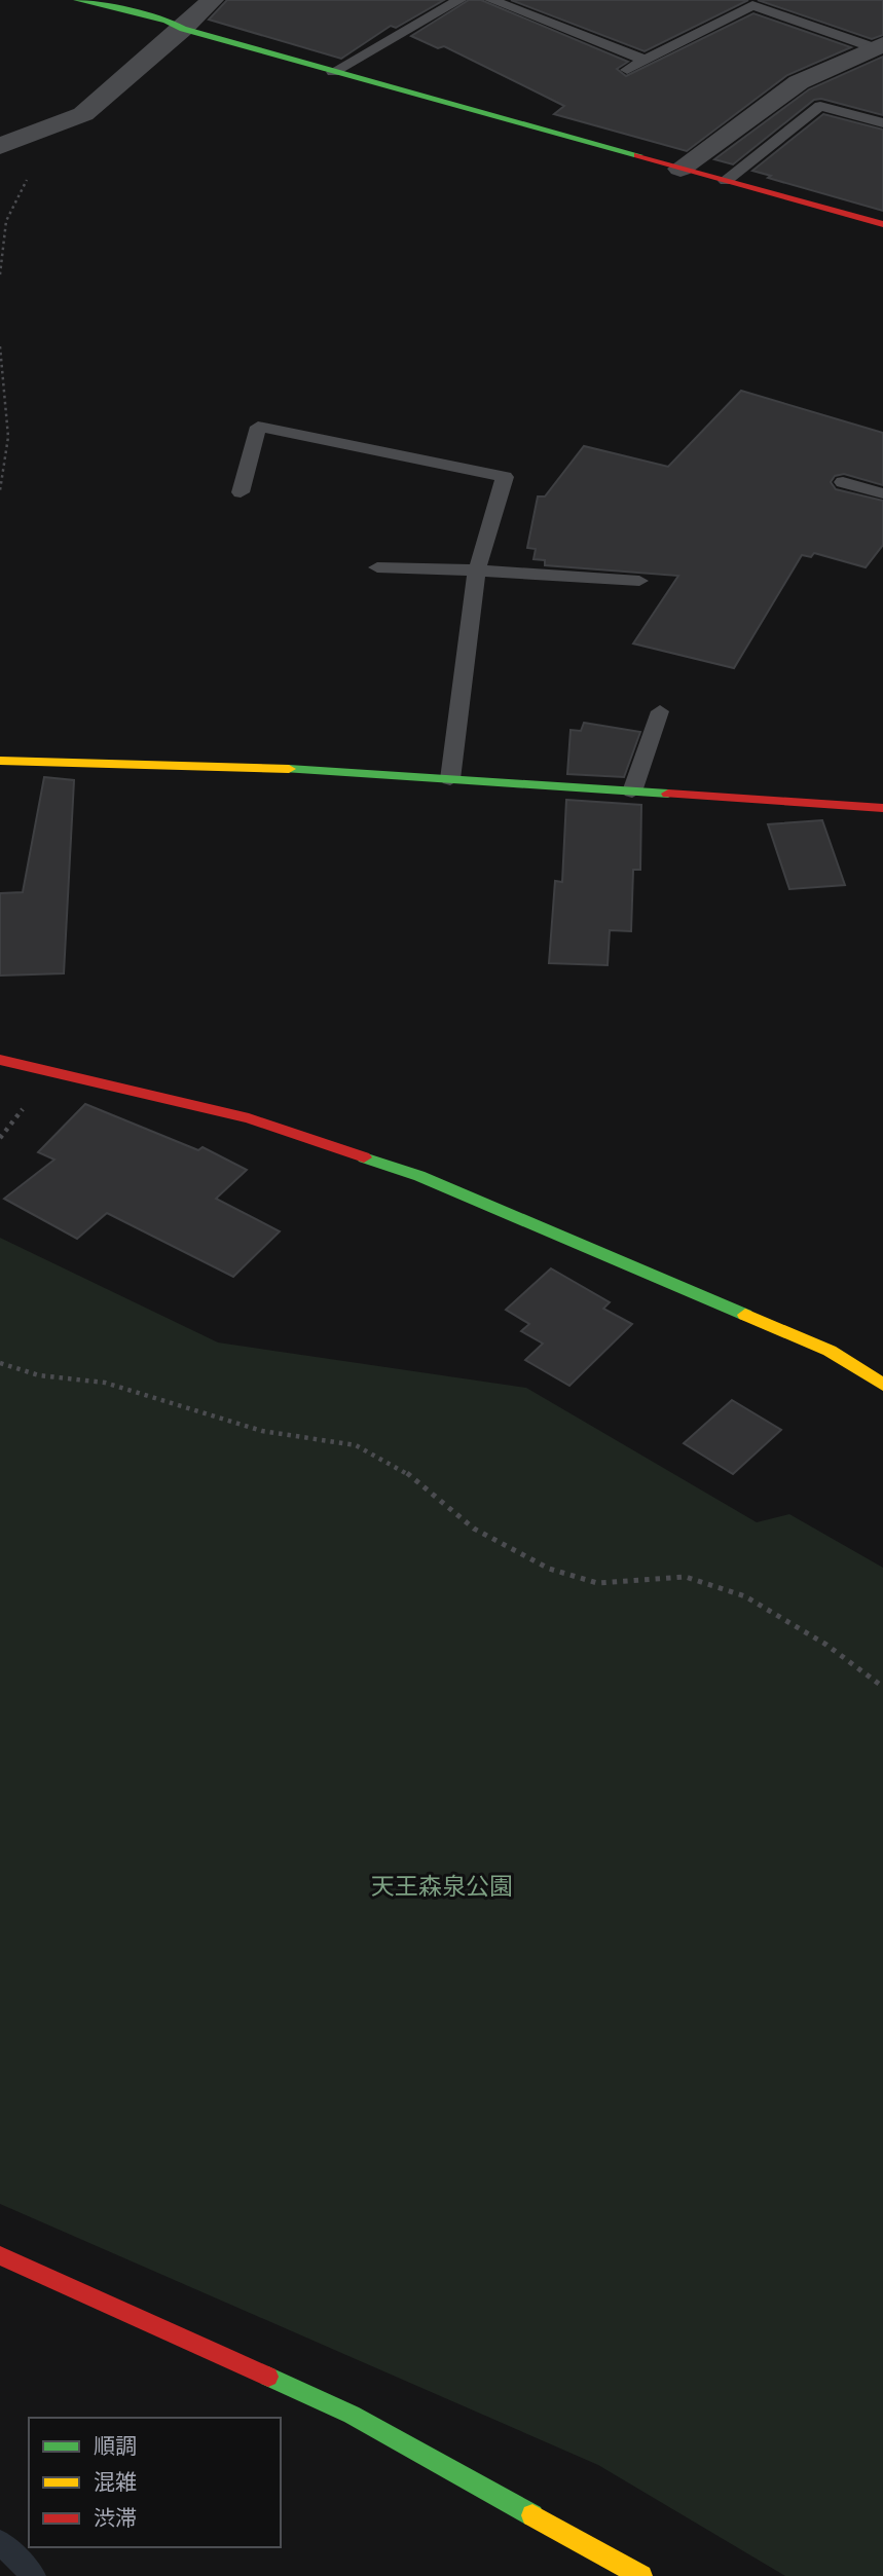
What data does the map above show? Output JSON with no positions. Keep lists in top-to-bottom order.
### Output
{
  "parks": ["天王森泉公園"],
  "legend": ["順調", "混雑", "渋滞"]
}
